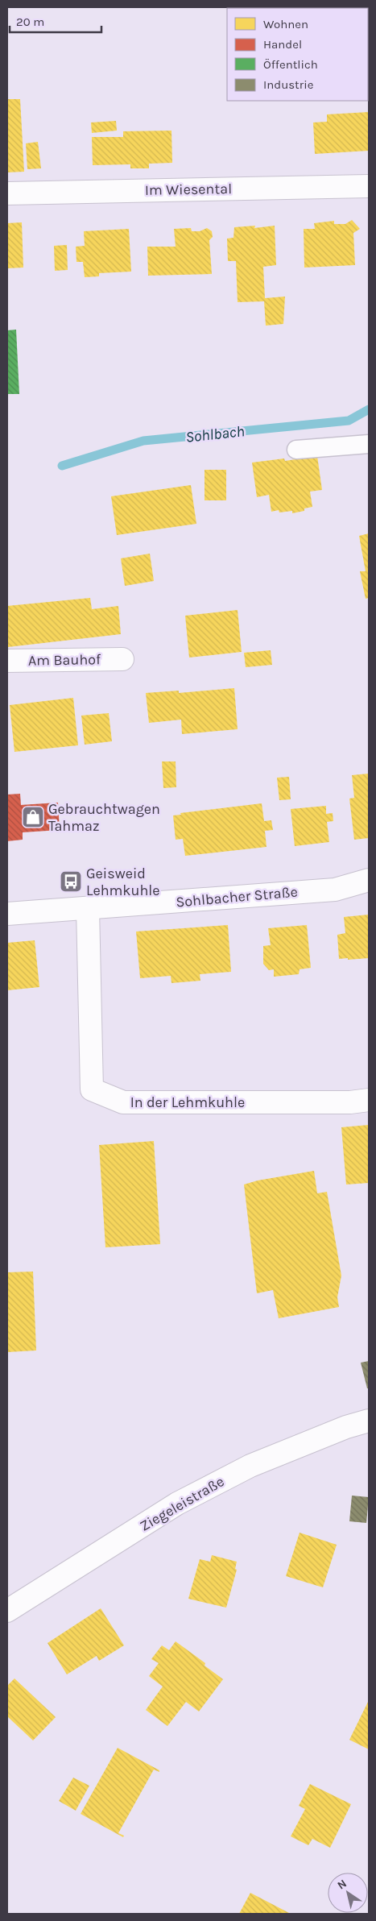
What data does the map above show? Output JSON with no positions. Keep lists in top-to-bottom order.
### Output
{
  "streets": {
    "street": [
      "Im Wiesental",
      "Am Bauhof",
      "Sohlbacher Straße",
      "In der Lehmkuhle",
      "Ziegeleistraße"
    ]
  },
  "crossings": [
    ["Sohlbacher Straße", "In der Lehmkuhle"]
  ],
  "water": ["Sohlbach"],
  "places": {
    "shop": ["Gebrauchtwagen Tahmaz"],
    "bus stop": ["Geisweid Lehmkuhle"]
  },
  "legend": [
    "Wohnen",
    "Handel",
    "Öffentlich",
    "Industrie"
  ],
  "scale_bar": "20 m",
  "north": "top left"
}
